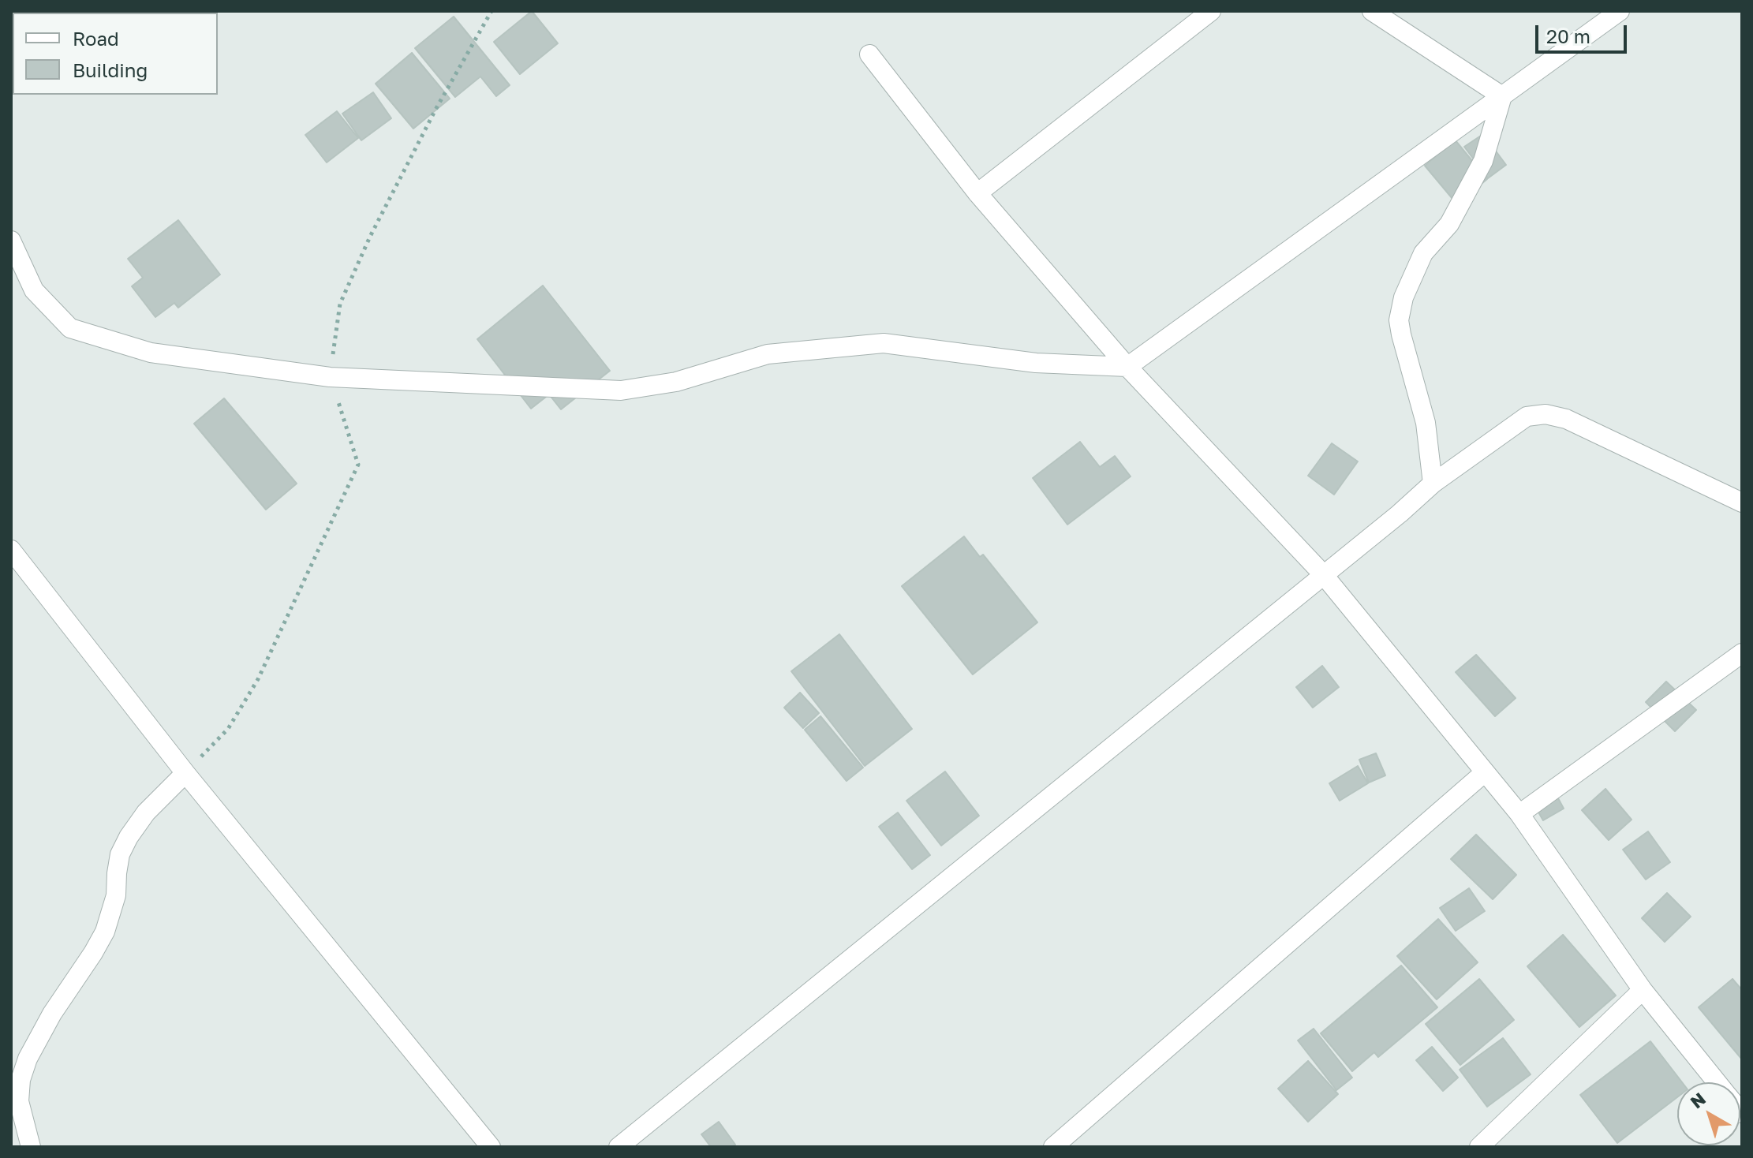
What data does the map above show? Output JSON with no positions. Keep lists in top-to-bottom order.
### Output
{
  "legend": ["Road", "Building"],
  "scale_bar": "20 m",
  "north": "top left"
}
